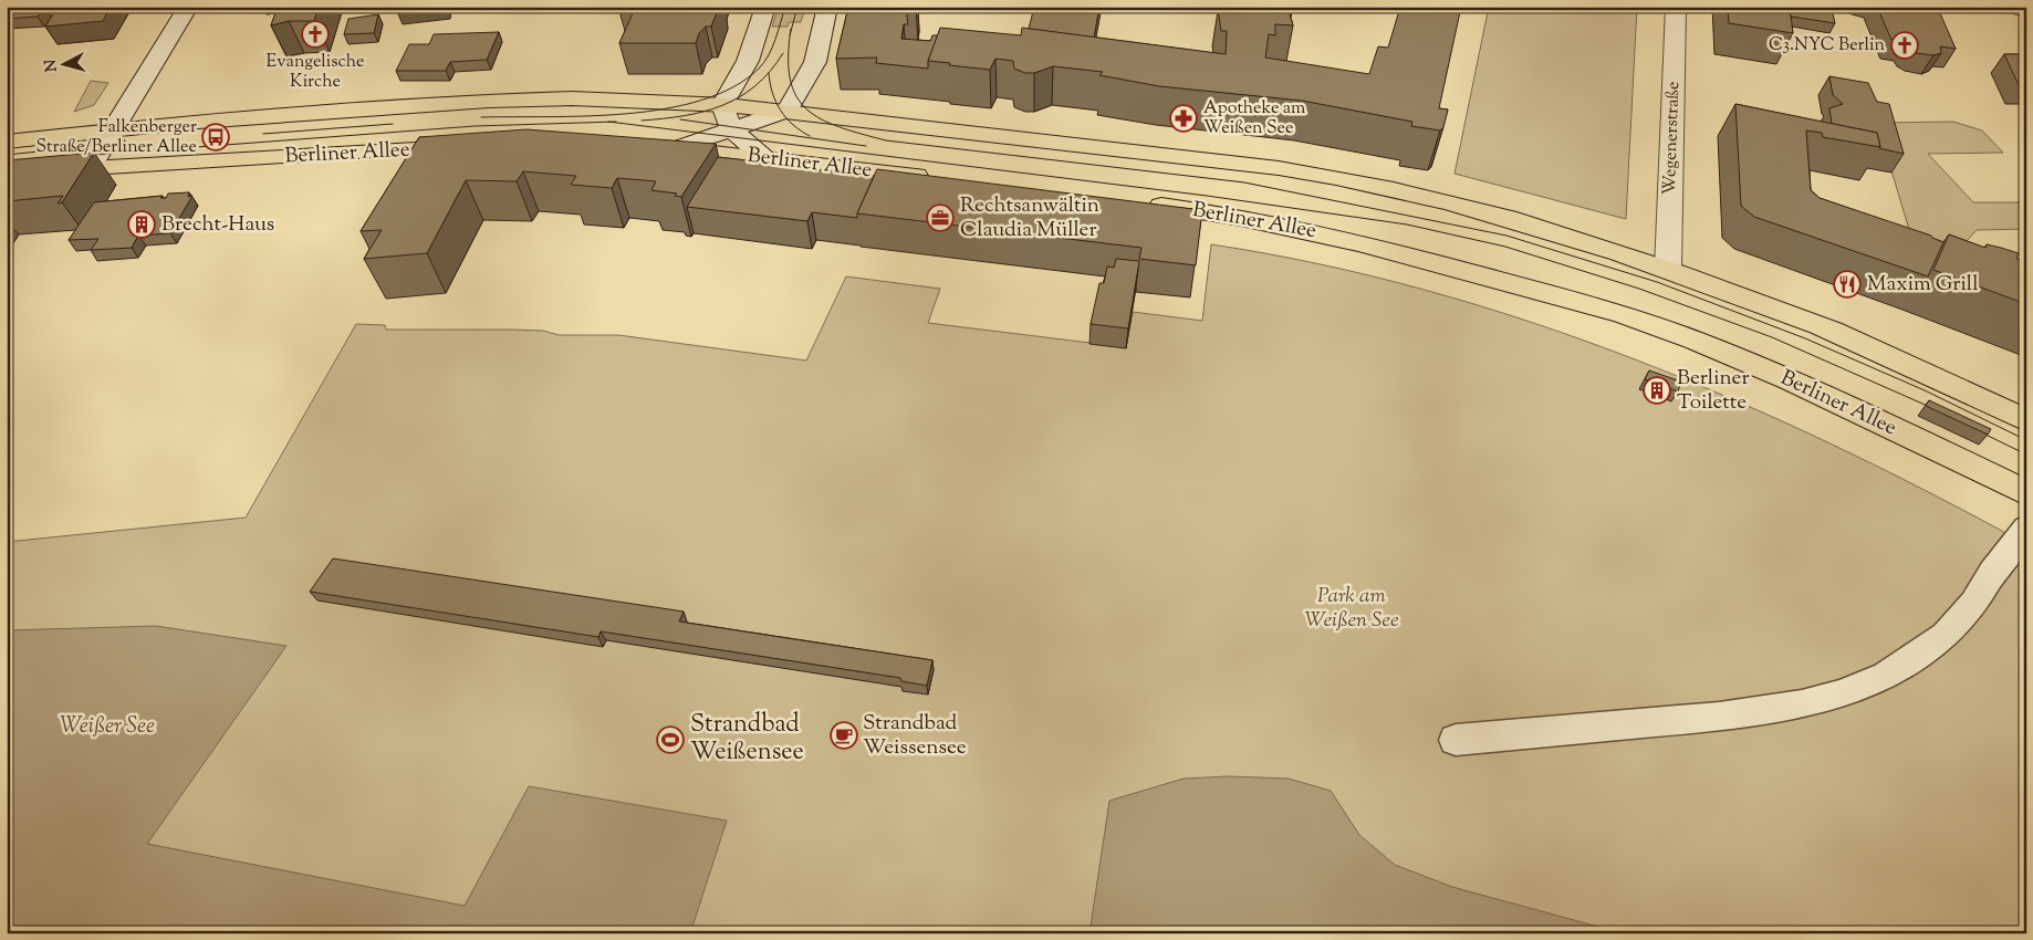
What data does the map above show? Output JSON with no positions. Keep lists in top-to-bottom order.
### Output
{
  "streets": {
    "main road": ["Berliner Allee"],
    "street": ["Wegenerstraße"]
  },
  "crossings": [
    ["Wegenerstraße", "Berliner Allee"]
  ],
  "water": ["Weißer See"],
  "parks": ["Park am Weißen See"],
  "places": {
    "church": ["Evangelische Kirche", "C3.NYC Berlin"],
    "pharmacy": ["Apotheke am Weißen See"],
    "bus stop": ["Falkenberger Straße/Berliner Allee"],
    "office": ["Rechtsanwältin Claudia Müller"],
    "building": ["Brecht-Haus", "Berliner Toilette"],
    "restaurant": ["Maxim Grill"],
    "cafe": ["Strandbad Weissensee"],
    "sports": ["Strandbad Weißensee"]
  },
  "north": "left"
}
